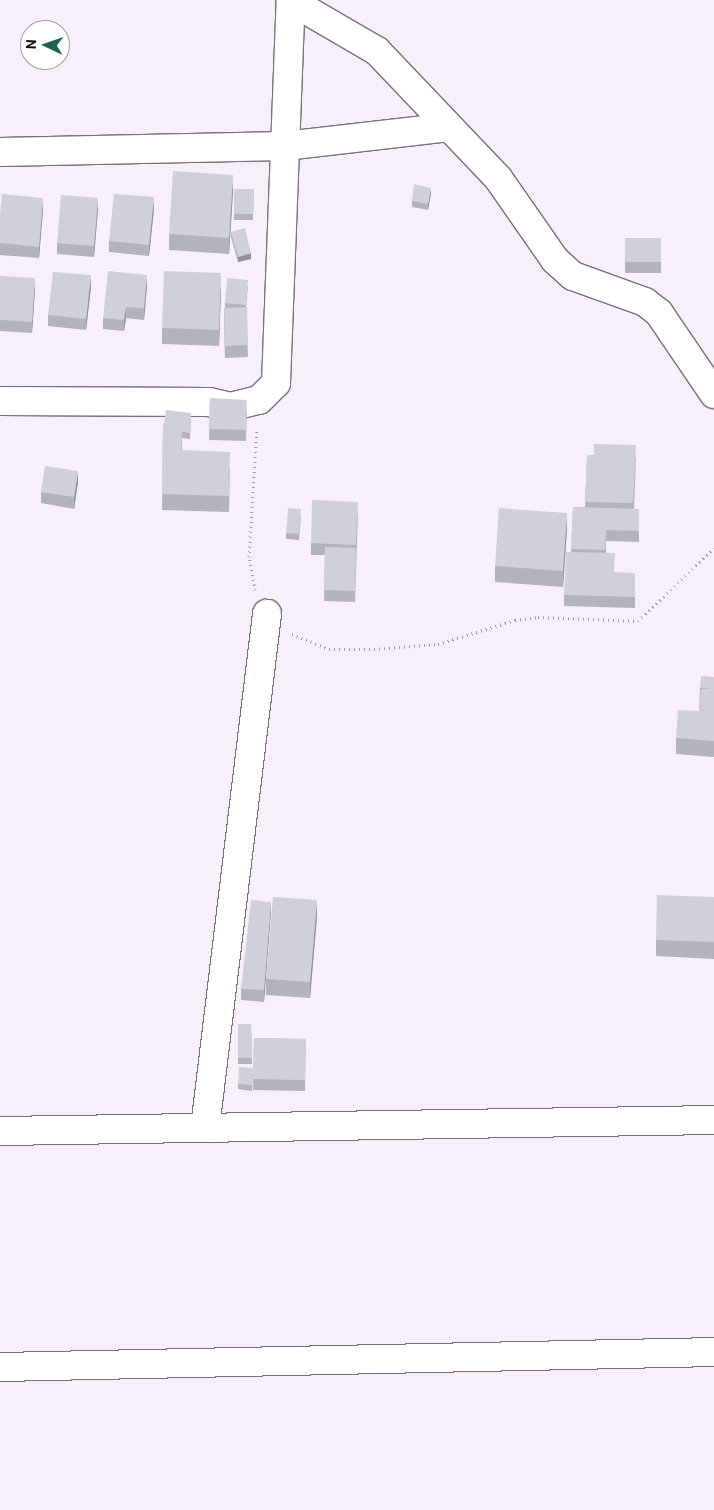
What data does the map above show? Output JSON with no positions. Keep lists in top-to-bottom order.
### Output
{
  "north": "left"
}
